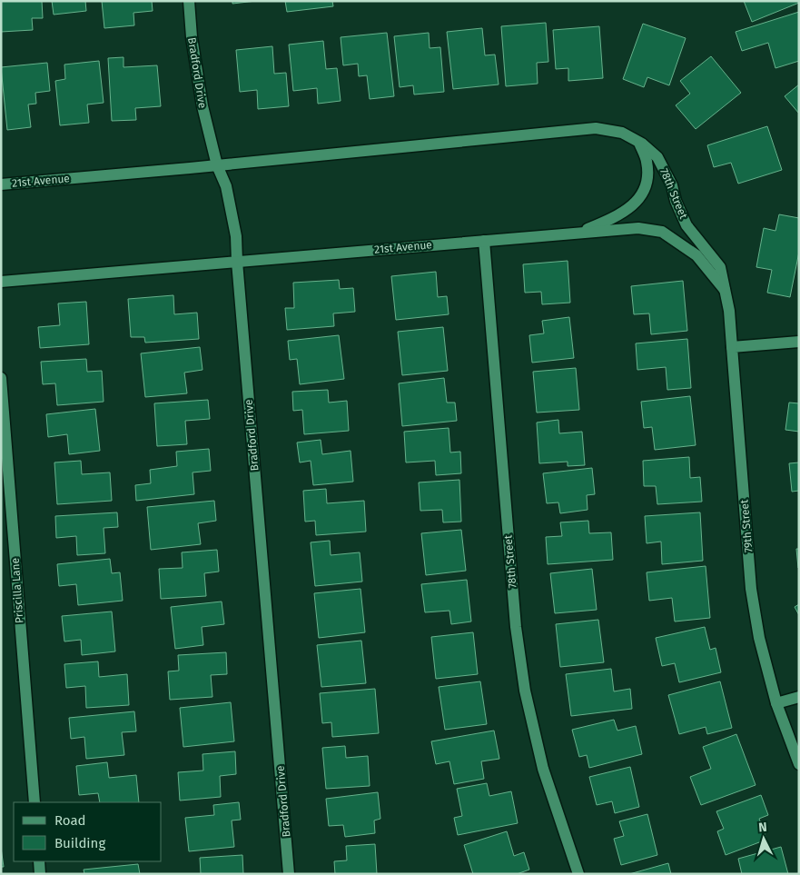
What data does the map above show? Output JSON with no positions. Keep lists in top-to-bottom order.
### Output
{
  "streets": {
    "street": [
      "Bradford Drive",
      "21st Avenue",
      "78th Street",
      "79th Street",
      "Priscilla Lane"
    ]
  },
  "crossings": [
    ["Bradford Drive", "21st Avenue"],
    ["21st Avenue", "78th Street"],
    ["21st Avenue", "79th Street"]
  ],
  "legend": ["Road", "Building"],
  "north": "top"
}
